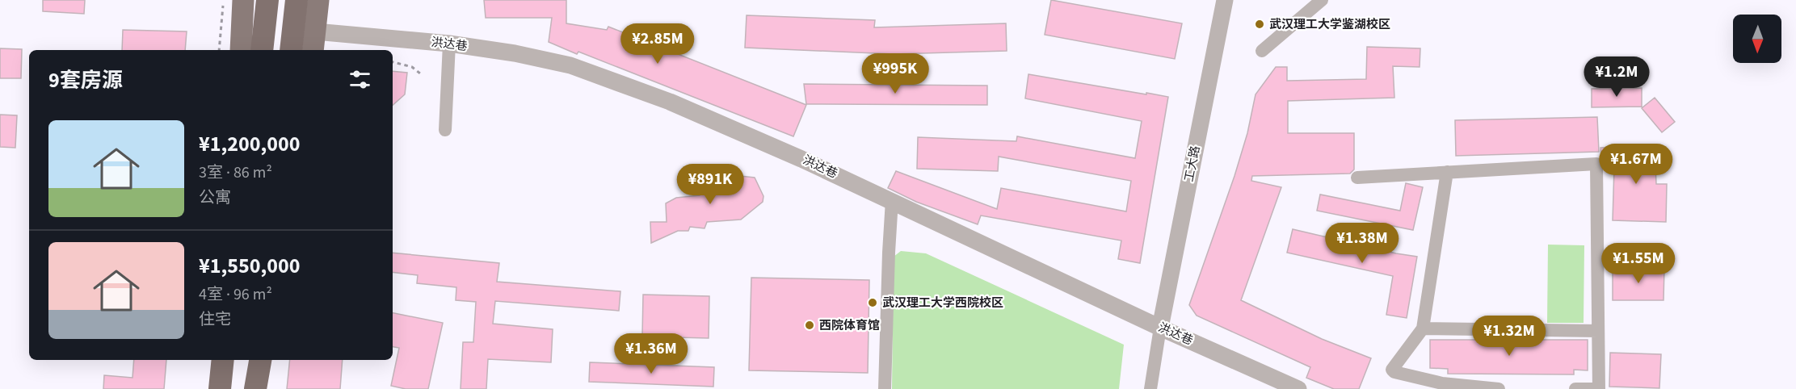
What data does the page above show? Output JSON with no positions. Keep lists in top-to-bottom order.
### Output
{
  "streets": {
    "street": ["洪达巷", "工大路"]
  },
  "crossings": [
    ["洪达巷", "工大路"]
  ],
  "places": ["武汉理工大学鉴湖校区", "武汉理工大学西院校区", "西院体育馆"],
  "north": "bottom",
  "page": {
    "price": [
      "¥2.85M",
      "¥995K",
      "¥1.2M",
      "¥1.67M",
      "¥891K",
      "¥1.38M",
      "¥1.55M",
      "¥1.32M",
      "¥1.36M"
    ],
    "heading": "9套房源",
    "list": [
      {
        "name": "¥1,200,000",
        "note": "3室 · 86 m² · 公寓"
      },
      {
        "name": "¥1,550,000",
        "note": "4室 · 96 m² · 住宅"
      }
    ]
  }
}
